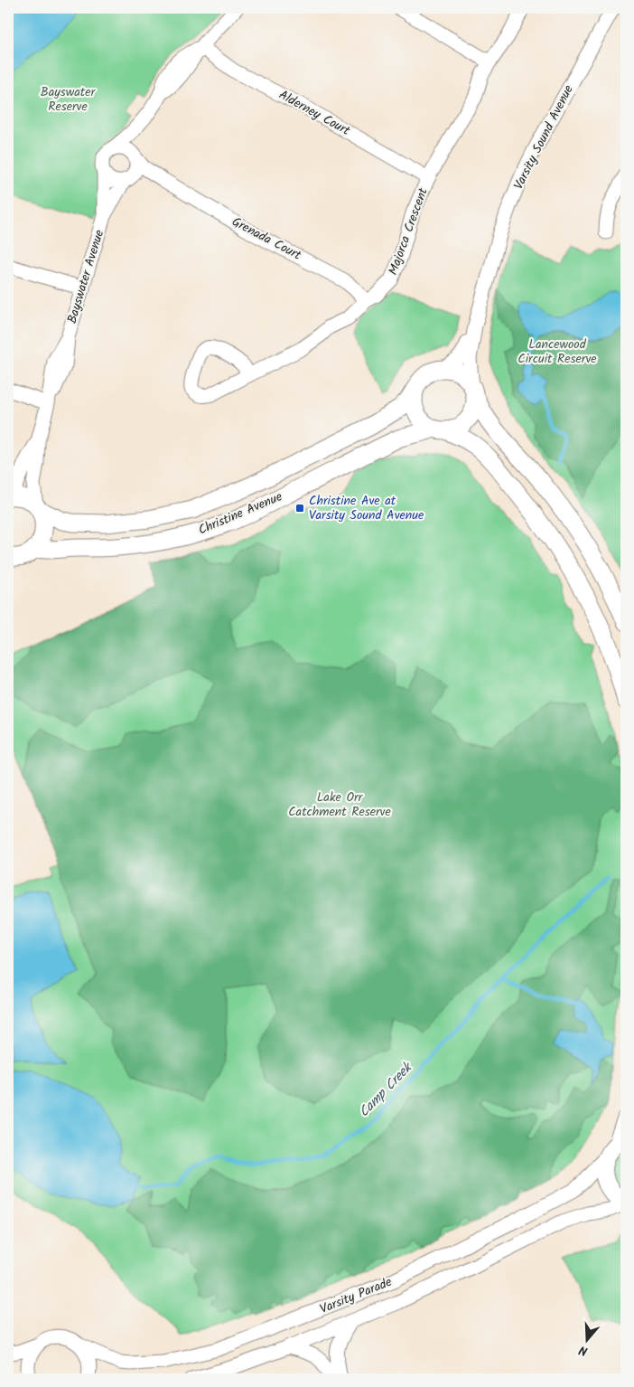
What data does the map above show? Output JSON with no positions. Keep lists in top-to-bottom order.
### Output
{
  "streets": {
    "main road": ["Christine Avenue"],
    "street": [
      "Alderney Court",
      "Varsity Sound Avenue",
      "Majorca Crescent",
      "Grenada Court",
      "Bayswater Avenue",
      "Varsity Parade"
    ]
  },
  "crossings": [
    ["Alderney Court", "Majorca Crescent"],
    ["Alderney Court", "Bayswater Avenue"],
    ["Varsity Sound Avenue", "Christine Avenue"],
    ["Majorca Crescent", "Grenada Court"],
    ["Grenada Court", "Bayswater Avenue"],
    ["Bayswater Avenue", "Christine Avenue"]
  ],
  "water": ["Camp Creek"],
  "parks": ["Bayswater Reserve", "Lancewood Circuit Reserve", "Lake Orr Catchment Reserve"],
  "places": {
    "transit": ["Christine Ave at Varsity Sound Avenue"]
  },
  "north": "bottom"
}
